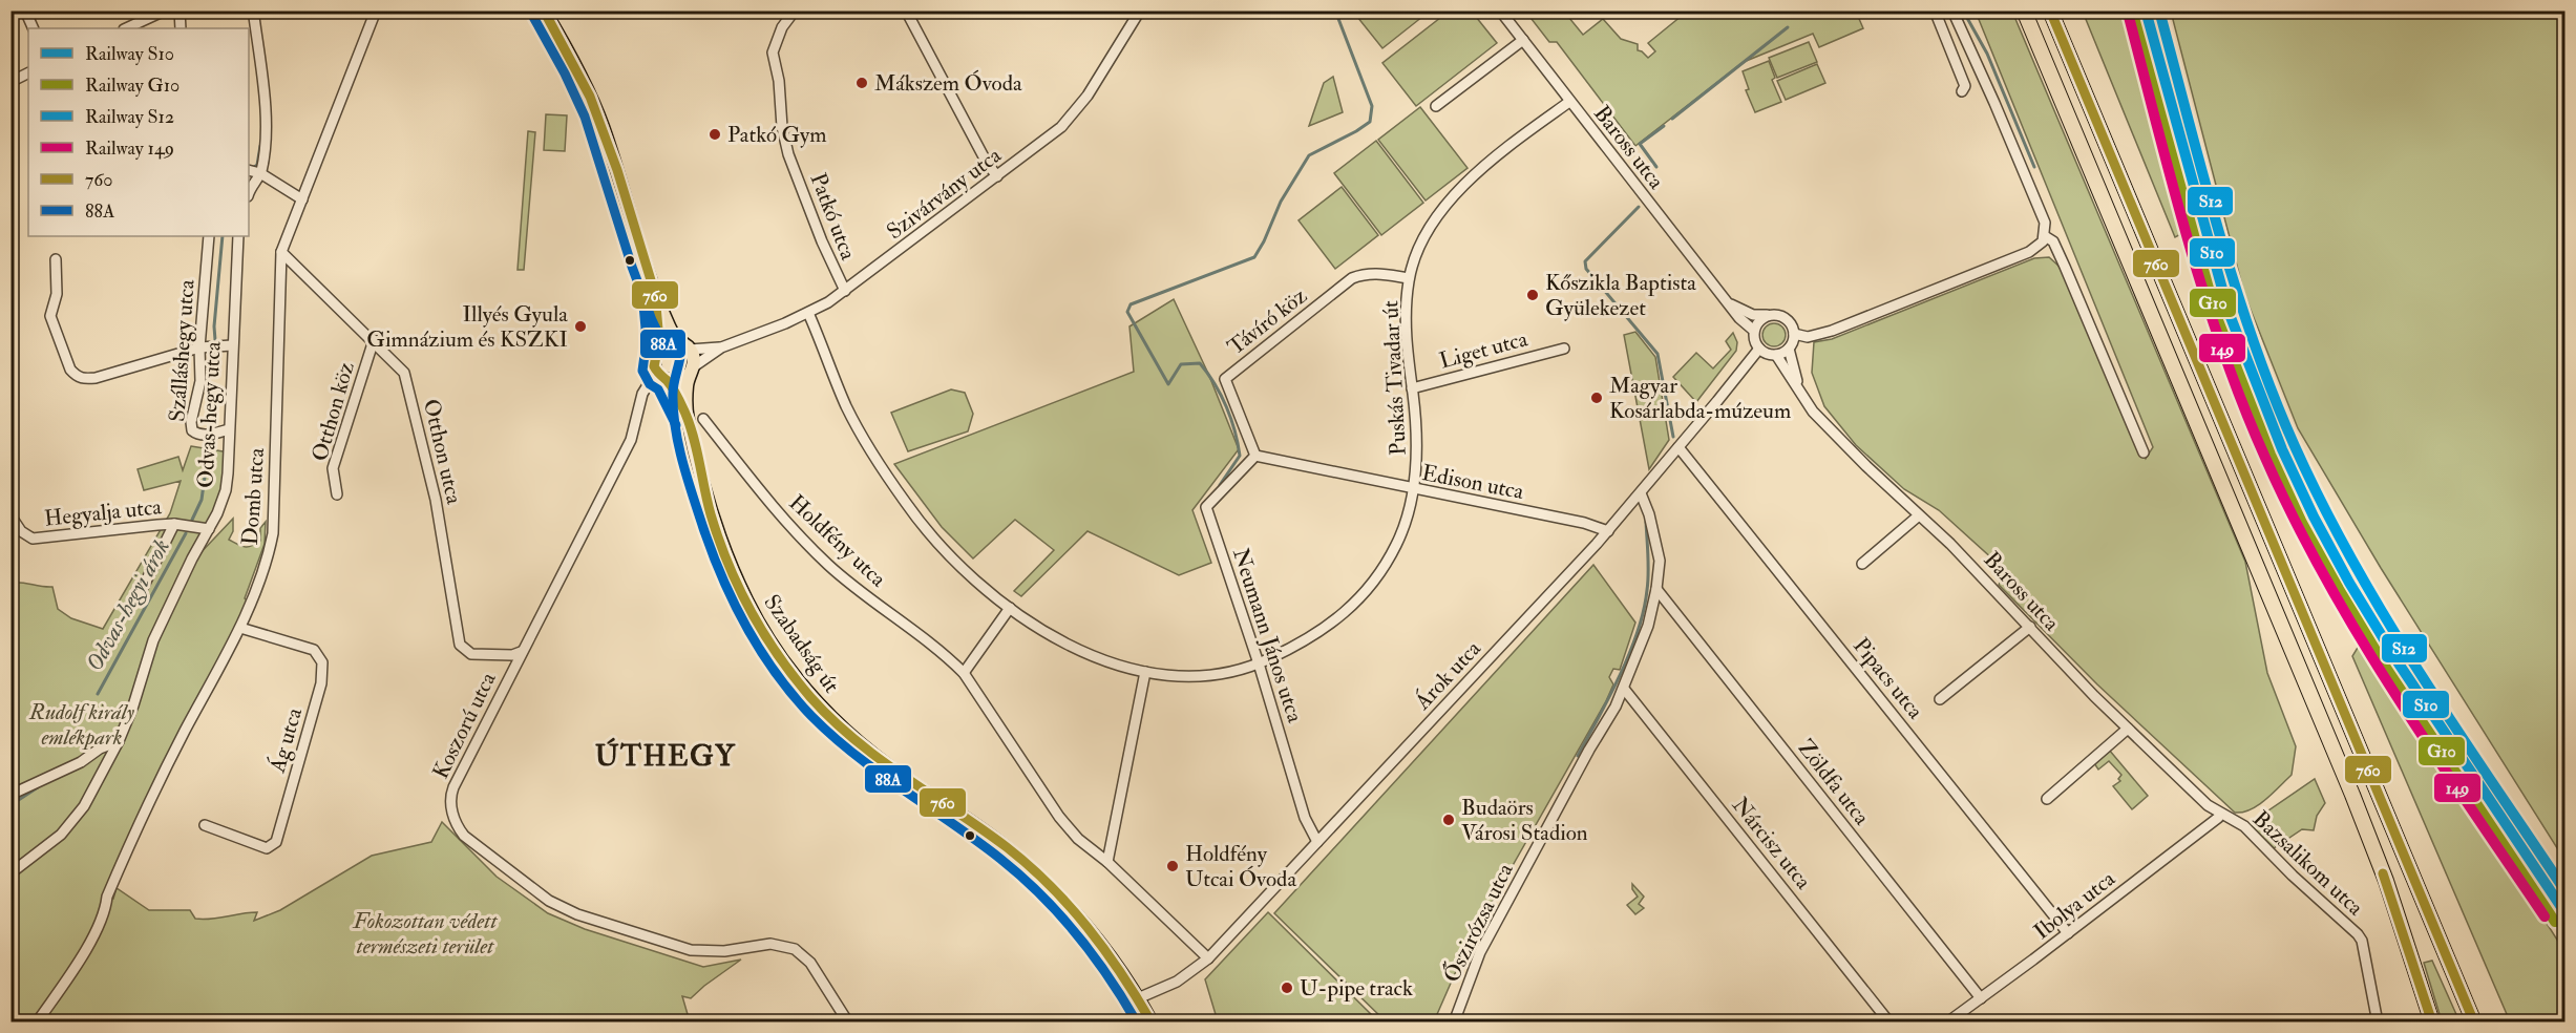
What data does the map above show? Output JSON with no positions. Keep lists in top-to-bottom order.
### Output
{
  "streets": {
    "main road": ["Szabadság út"],
    "street": [
      "Baross utca",
      "Szivárvány utca",
      "Patkó utca",
      "Távíró köz",
      "Liget utca",
      "Szálláshegy utca",
      "Puskás Tivadar út",
      "Otthon köz",
      "Odvas-hegy utca",
      "Otthon utca",
      "Edison utca",
      "Domb utca",
      "Hegyalja utca",
      "Holdfény utca",
      "Neumann János utca",
      "Árok utca",
      "Pipacs utca",
      "Koszorú utca",
      "Ág utca",
      "Zöldfa utca",
      "Nárcisz utca",
      "Bazsalikom utca",
      "Ibolya utca",
      "Őszirózsa utca"
    ]
  },
  "crossings": [
    ["Baross utca", "Puskás Tivadar út"],
    ["Baross utca", "Árok utca"],
    ["Baross utca", "Bazsalikom utca"],
    ["Baross utca", "Ibolya utca"],
    ["Szivárvány utca", "Patkó utca"],
    ["Szivárvány utca", "Puskás Tivadar út"],
    ["Szivárvány utca", "Szabadság út"],
    ["Szivárvány utca", "Koszorú utca"],
    ["Távíró köz", "Puskás Tivadar út"],
    ["Távíró köz", "Edison utca"],
    ["Távíró köz", "Neumann János utca"],
    ["Liget utca", "Puskás Tivadar út"],
    ["Szálláshegy utca", "Odvas-hegy utca"],
    ["Puskás Tivadar út", "Edison utca"],
    ["Puskás Tivadar út", "Neumann János utca"],
    ["Otthon köz", "Otthon utca"],
    ["Odvas-hegy utca", "Hegyalja utca"],
    ["Otthon utca", "Domb utca"],
    ["Otthon utca", "Koszorú utca"],
    ["Edison utca", "Neumann János utca"],
    ["Edison utca", "Árok utca"],
    ["Domb utca", "Ág utca"],
    ["Holdfény utca", "Árok utca"],
    ["Neumann János utca", "Árok utca"],
    ["Szabadság út", "Árok utca"],
    ["Szabadság út", "Koszorú utca"],
    ["Árok utca", "Pipacs utca"],
    ["Árok utca", "Őszirózsa utca"],
    ["Pipacs utca", "Ibolya utca"],
    ["Zöldfa utca", "Ibolya utca"],
    ["Zöldfa utca", "Őszirózsa utca"],
    ["Nárcisz utca", "Őszirózsa utca"],
    ["Bazsalikom utca", "Ibolya utca"]
  ],
  "districts": ["ÚTHEGY"],
  "water": ["Odvas-hegyi árok"],
  "parks": ["Rudolf király emlékpark", "Fokozottan védett természeti terület"],
  "places": [
    "Mákszem Óvoda",
    "Patkó Gym",
    "Kőszikla Baptista Gyülekezet",
    "Illyés Gyula Gimnázium és KSZKI",
    "Magyar Kosárlabda-múzeum",
    "Budaörs Városi Stadion",
    "Holdfény Utcai Óvoda",
    "U-pipe track"
  ],
  "lines": [
    "rail line S10",
    "rail line S12",
    "transit line 760",
    "rail line G10",
    "rail line 149",
    "transit line 88A"
  ],
  "legend": [
    "Railway S10",
    "Railway G10",
    "Railway S12",
    "Railway 149",
    "760",
    "88A"
  ]
}
